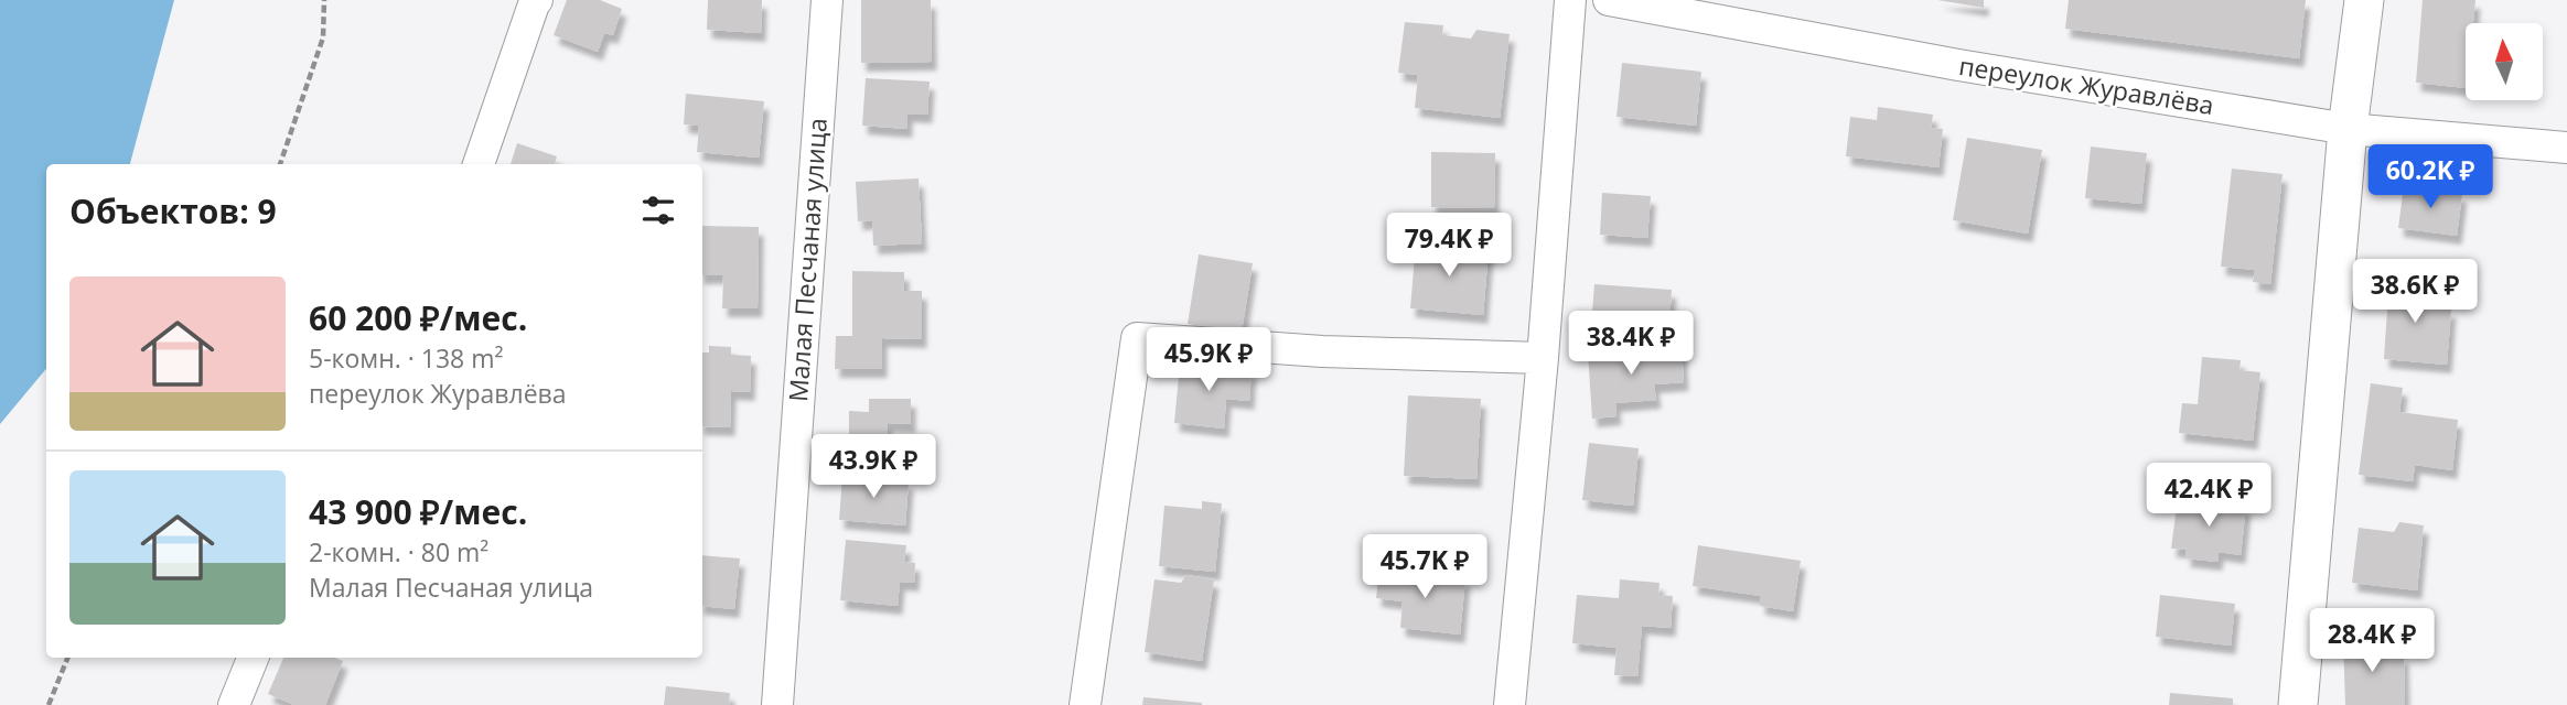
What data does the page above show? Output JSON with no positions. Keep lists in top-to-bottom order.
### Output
{
  "streets": {
    "street": ["переулок Журавлёва", "Малая Песчаная улица"]
  },
  "north": "top",
  "page": {
    "price": [
      "60.2K ₽",
      "79.4K ₽",
      "38.6K ₽",
      "38.4K ₽",
      "45.9K ₽",
      "43.9K ₽",
      "42.4K ₽",
      "45.7K ₽",
      "28.4K ₽"
    ],
    "heading": "Объектов: 9",
    "list": [
      {
        "name": "60 200 ₽/мес.",
        "note": "5-комн. · 138 m² · переулок Журавлёва"
      },
      {
        "name": "43 900 ₽/мес.",
        "note": "2-комн. · 80 m² · Малая Песчаная улица"
      }
    ]
  }
}
